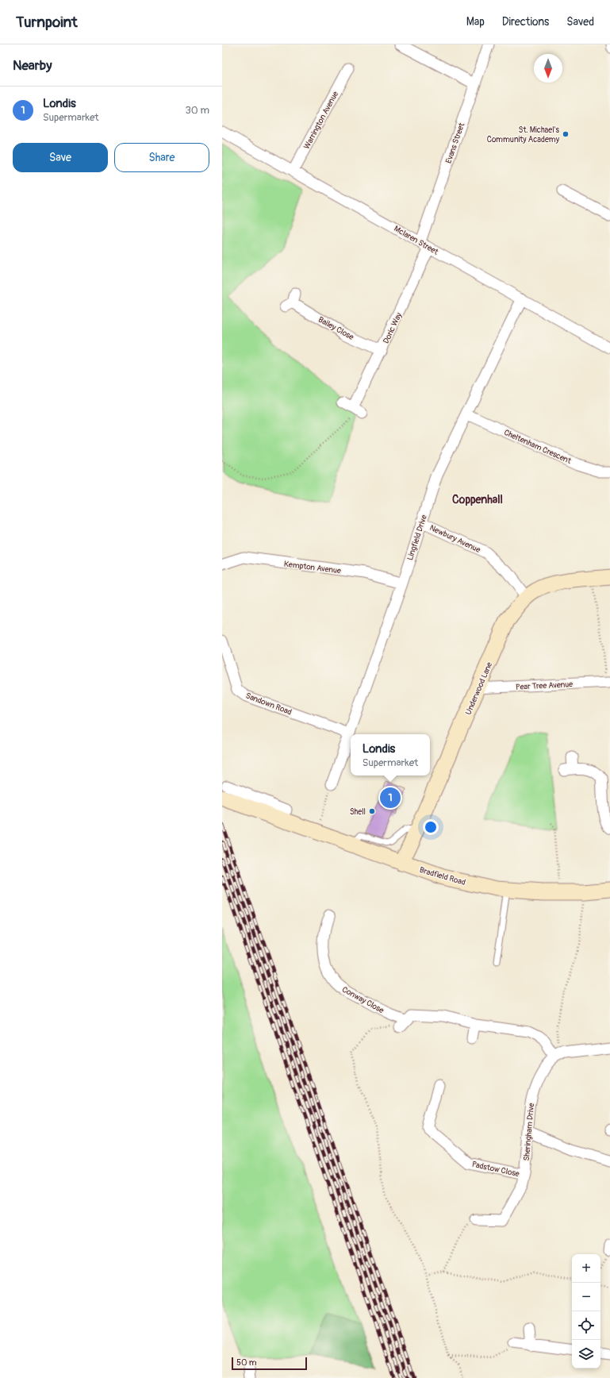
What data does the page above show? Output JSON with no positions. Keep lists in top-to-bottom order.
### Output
{
  "streets": {
    "main road": ["Underwood Lane", "Bradfield Road"],
    "street": [
      "Warrington Avenue",
      "Evans Street",
      "Mclaren Street",
      "Bailey Close",
      "Doric Way",
      "Cheltenham Crescent",
      "Lingfield Drive",
      "Newbury Avenue",
      "Kempton Avenue",
      "Pear Tree Avenue",
      "Sandown Road",
      "Conway Close",
      "Sheringham Drive",
      "Padstow Close"
    ]
  },
  "crossings": [
    ["Warrington Avenue", "Mclaren Street"],
    ["Evans Street", "Mclaren Street"],
    ["Mclaren Street", "Doric Way"],
    ["Mclaren Street", "Lingfield Drive"],
    ["Bailey Close", "Doric Way"],
    ["Cheltenham Crescent", "Lingfield Drive"],
    ["Lingfield Drive", "Newbury Avenue"],
    ["Lingfield Drive", "Kempton Avenue"],
    ["Lingfield Drive", "Sandown Road"],
    ["Newbury Avenue", "Underwood Lane"],
    ["Pear Tree Avenue", "Underwood Lane"],
    ["Underwood Lane", "Bradfield Road"],
    ["Sheringham Drive", "Padstow Close"]
  ],
  "districts": ["Coppenhall"],
  "places": ["St. Michael's Community Academy", "Shell"],
  "scale_bar": "50 m",
  "north": "bottom",
  "page": {
    "header": "Turnpoint",
    "nav": ["Map", "Directions", "Saved"],
    "heading": "Nearby",
    "list": [
      {
        "mark": "1",
        "name": "Londis",
        "note": "Supermarket",
        "value": "30 m"
      }
    ],
    "buttons": ["Save", "Share"],
    "popup": ["Londis", "Supermarket"],
    "pins": "1",
    "map_buttons": ["+", "−"],
    "scale": "50 m"
  }
}
